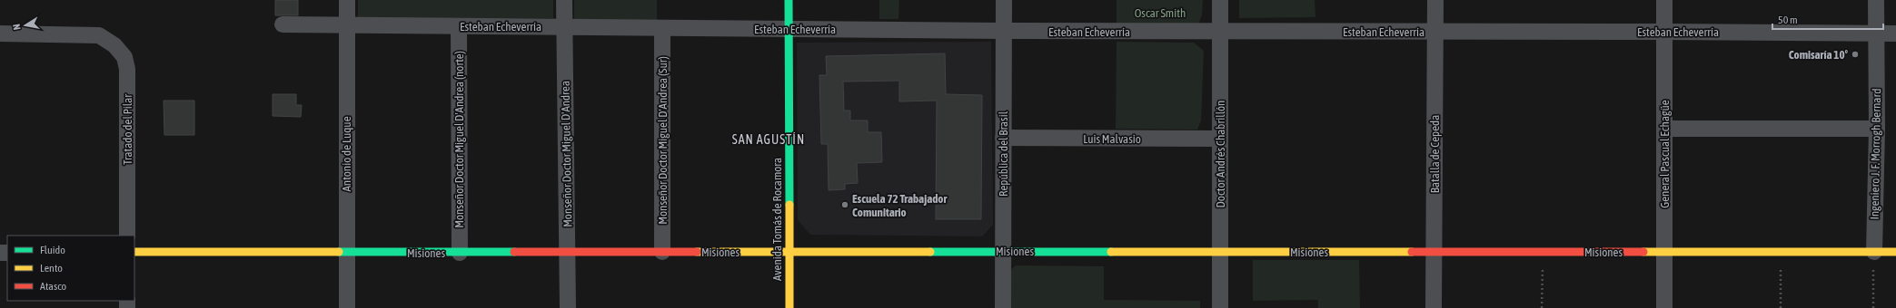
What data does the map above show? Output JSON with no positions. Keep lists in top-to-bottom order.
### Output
{
  "streets": {
    "street": [
      "Esteban Echeverría",
      "Tratado del Pilar",
      "Luis Malvasio",
      "Monseñor Doctor Miguel D'Andrea (norte)",
      "Monseñor Doctor Miguel D'Andrea (Sur)",
      "Antonio de Luque",
      "Monseñor Doctor Miguel D'Andrea",
      "República del Brasil",
      "Doctor Andrés Chabrillón",
      "Batalla de Cepeda",
      "General Pascual Echagüe",
      "Ingeniero J. F. Morrogh Bernard",
      "Avenida Tomás de Rocamora",
      "Misiones"
    ]
  },
  "crossings": [
    ["Esteban Echeverría", "Monseñor Doctor Miguel D'Andrea (norte)"],
    ["Esteban Echeverría", "Monseñor Doctor Miguel D'Andrea (Sur)"],
    ["Esteban Echeverría", "Antonio de Luque"],
    ["Esteban Echeverría", "Monseñor Doctor Miguel D'Andrea"],
    ["Esteban Echeverría", "República del Brasil"],
    ["Esteban Echeverría", "Doctor Andrés Chabrillón"],
    ["Esteban Echeverría", "Batalla de Cepeda"],
    ["Esteban Echeverría", "General Pascual Echagüe"],
    ["Esteban Echeverría", "Ingeniero J. F. Morrogh Bernard"],
    ["Esteban Echeverría", "Avenida Tomás de Rocamora"],
    ["Luis Malvasio", "República del Brasil"],
    ["Luis Malvasio", "Doctor Andrés Chabrillón"],
    ["Monseñor Doctor Miguel D'Andrea (norte)", "Misiones"],
    ["Monseñor Doctor Miguel D'Andrea (Sur)", "Misiones"],
    ["Antonio de Luque", "Misiones"],
    ["Monseñor Doctor Miguel D'Andrea", "Misiones"],
    ["República del Brasil", "Misiones"],
    ["Doctor Andrés Chabrillón", "Misiones"],
    ["Batalla de Cepeda", "Misiones"],
    ["General Pascual Echagüe", "Misiones"],
    ["Ingeniero J. F. Morrogh Bernard", "Misiones"],
    ["Avenida Tomás de Rocamora", "Misiones"]
  ],
  "districts": ["SAN AGUSTÍN"],
  "parks": ["Oscar Smith"],
  "places": ["Comisaría 10º", "Escuela 72 Trabajador Comunitario"],
  "legend": ["Fluido", "Lento", "Atasco"],
  "scale_bar": "50 m",
  "north": "left"
}
